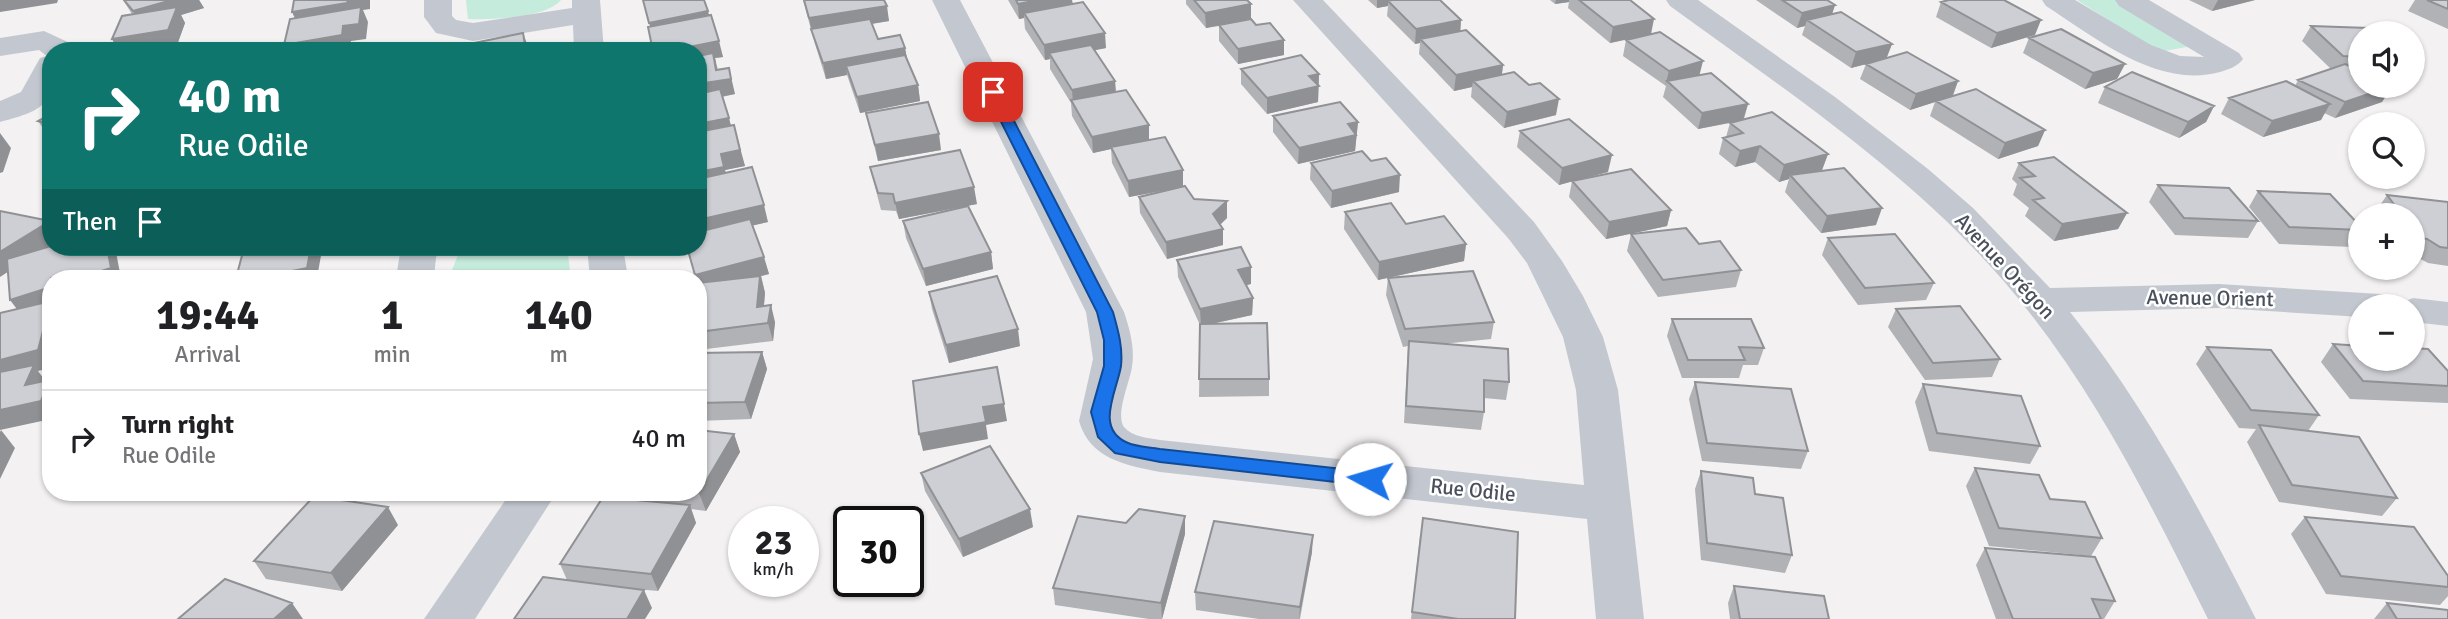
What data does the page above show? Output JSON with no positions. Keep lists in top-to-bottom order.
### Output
{
  "streets": {
    "street": ["Avenue Orégon", "Avenue Orient", "Rue Odile"]
  },
  "crossings": [
    ["Avenue Orégon", "Avenue Orient"]
  ],
  "page": {
    "map_buttons": ["+", "−"],
    "turn": ["40 m", "Rue Odile"],
    "then": "Then",
    "eta": [
      "19:44",
      "Arrival",
      "1",
      "min",
      "140",
      "m"
    ],
    "list": [
      {
        "name": "Turn right",
        "note": "Rue Odile",
        "value": "40 m"
      }
    ],
    "speed": "23 km/h",
    "limit": "30"
  }
}
